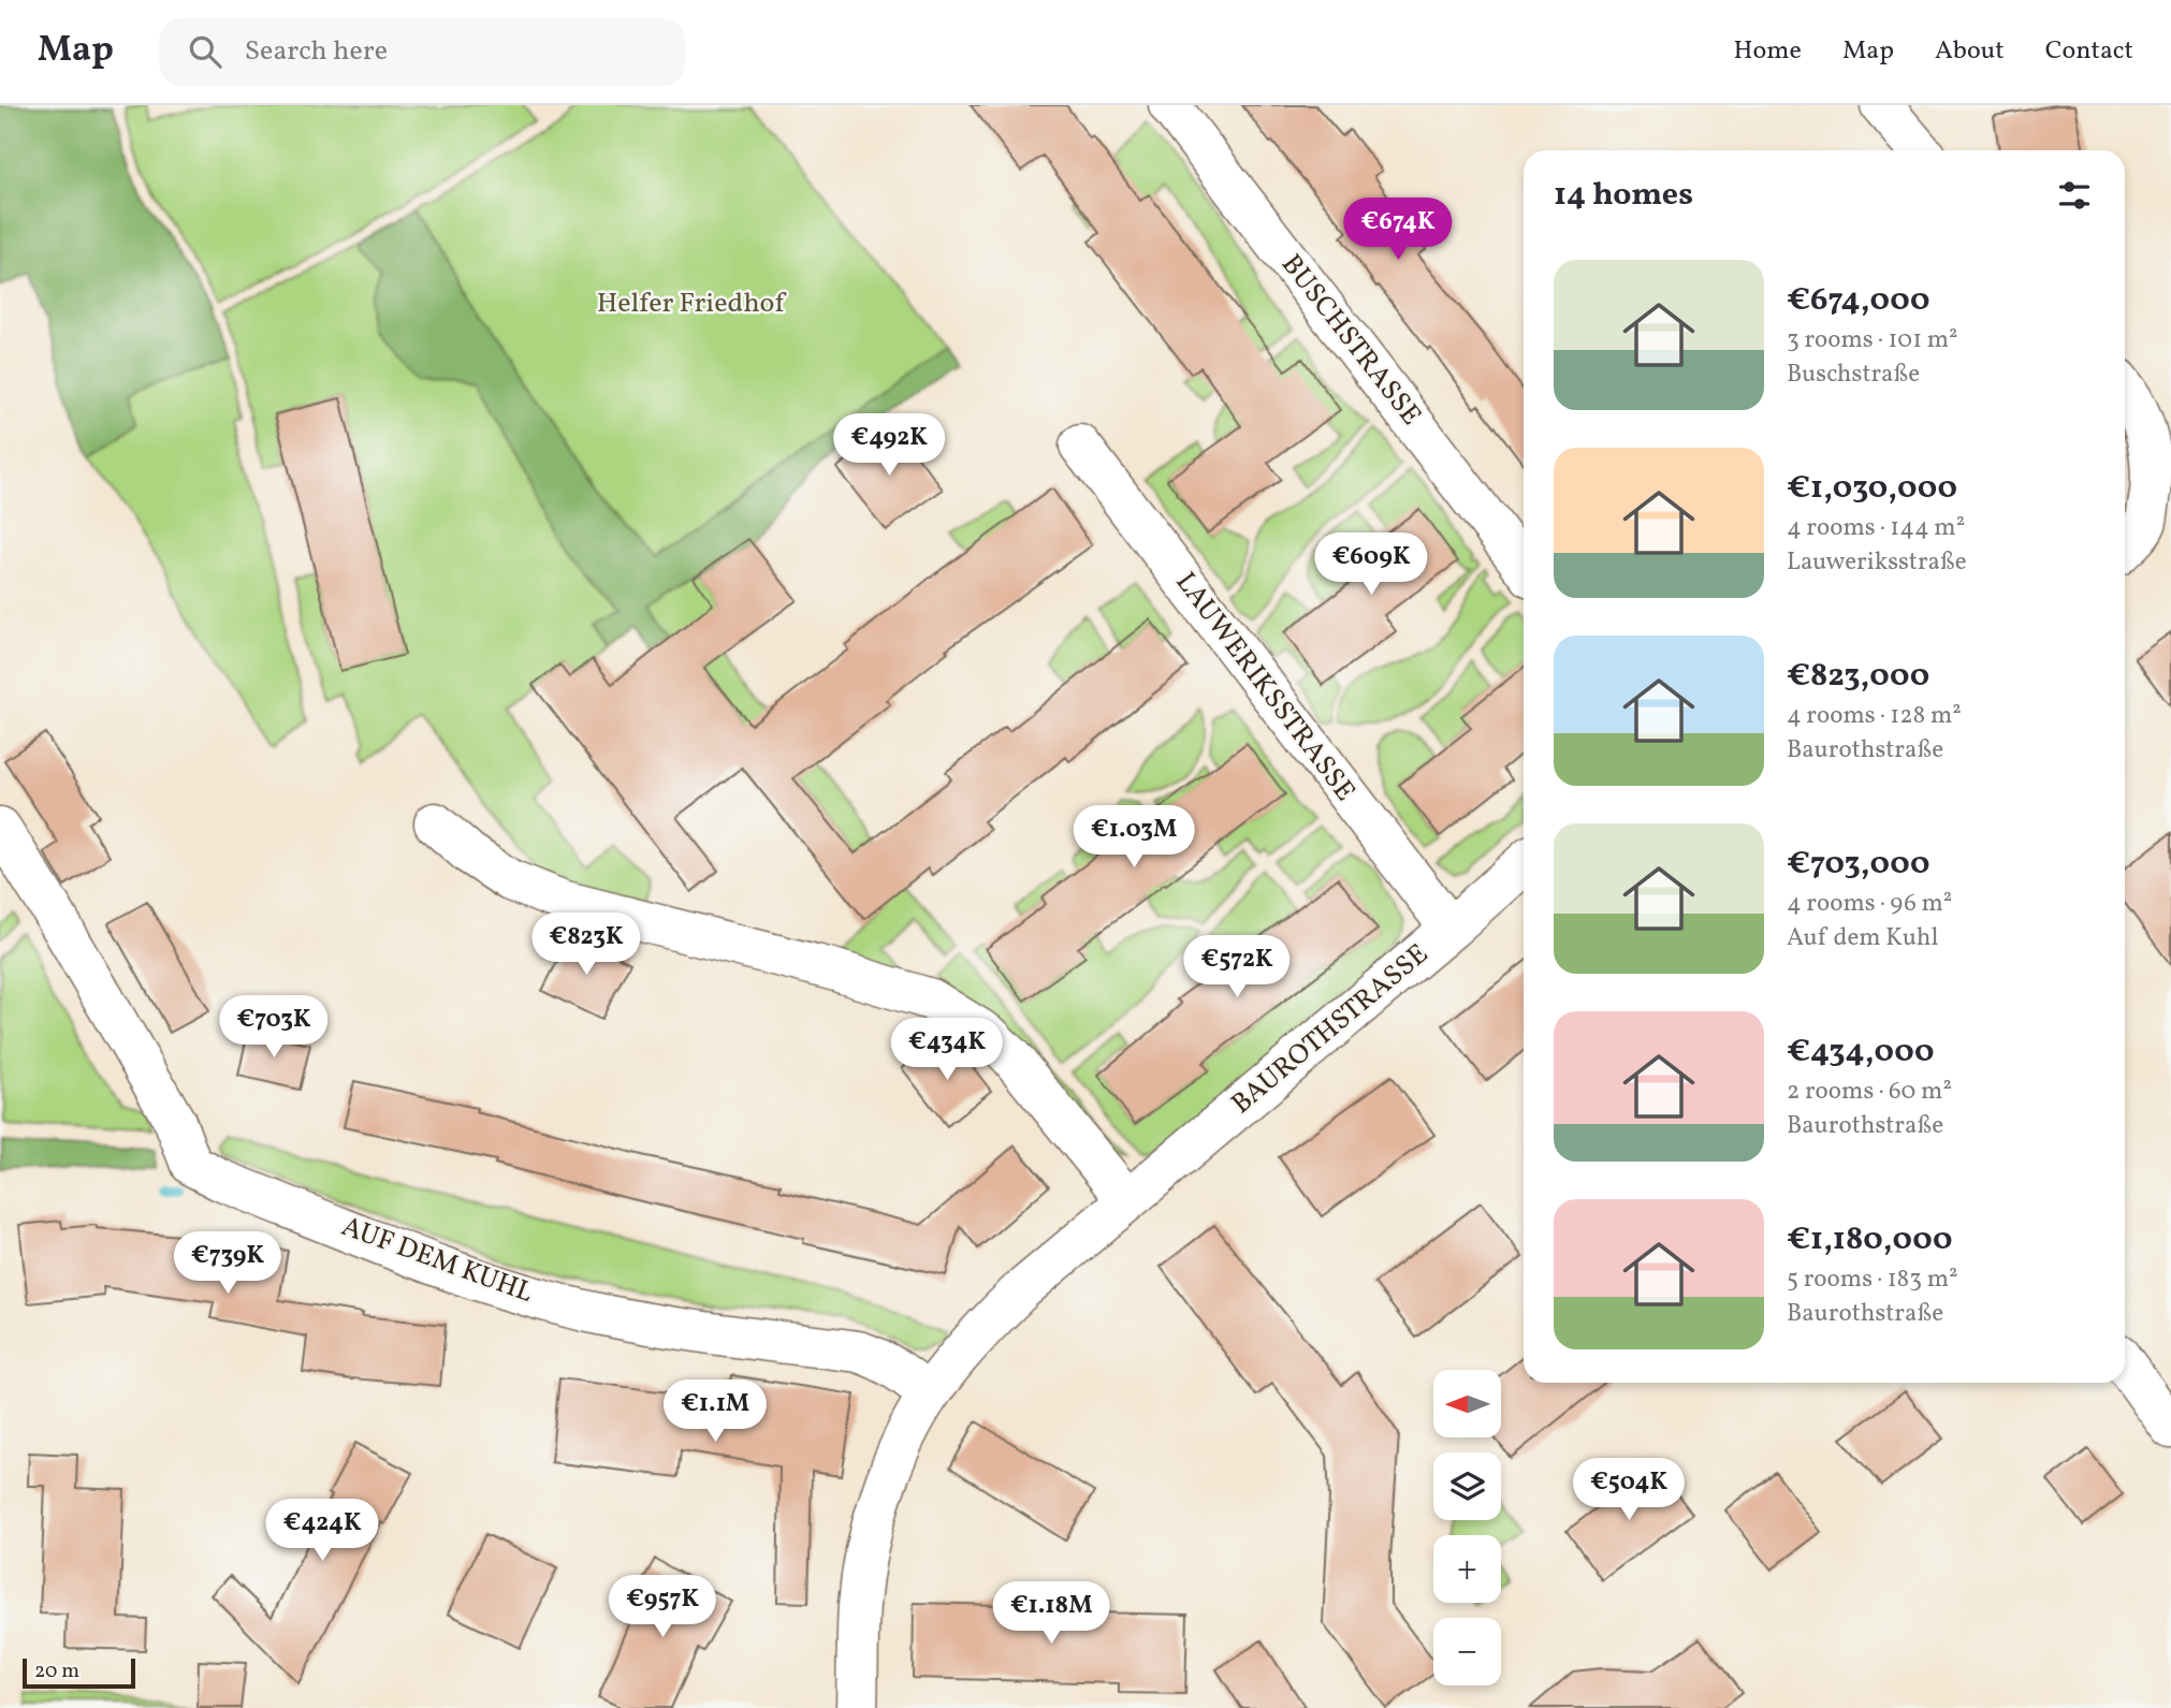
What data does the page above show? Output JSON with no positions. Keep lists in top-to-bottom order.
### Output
{
  "streets": {
    "street": [
      "BUSCHSTRASSE",
      "LAUWERIKSSTRASSE",
      "BAUROTHSTRASSE",
      "AUF DEM KUHL"
    ]
  },
  "crossings": [
    ["LAUWERIKSSTRASSE", "BAUROTHSTRASSE"],
    ["BAUROTHSTRASSE", "AUF DEM KUHL"]
  ],
  "parks": ["Helfer Friedhof"],
  "scale_bar": "20 m",
  "north": "left",
  "page": {
    "header": "Map",
    "search": "Search here",
    "nav": [
      "Home",
      "Map",
      "About",
      "Contact"
    ],
    "heading": "14 homes",
    "price": [
      "€674K",
      "€492K",
      "€609K",
      "€1.03M",
      "€823K",
      "€572K",
      "€703K",
      "€434K",
      "€739K",
      "€1.1M",
      "€504K",
      "€424K",
      "€957K",
      "€1.18M"
    ],
    "list": [
      {
        "name": "€674,000",
        "note": "3 rooms · 101 m² · Buschstraße"
      },
      {
        "name": "€1,030,000",
        "note": "4 rooms · 144 m² · Lauweriksstraße"
      },
      {
        "name": "€823,000",
        "note": "4 rooms · 128 m² · Baurothstraße"
      },
      {
        "name": "€703,000",
        "note": "4 rooms · 96 m² · Auf dem Kuhl"
      },
      {
        "name": "€434,000",
        "note": "2 rooms · 60 m² · Baurothstraße"
      },
      {
        "name": "€1,180,000",
        "note": "5 rooms · 183 m² · Baurothstraße"
      }
    ],
    "map_buttons": ["+", "−"],
    "scale": "20 m"
  }
}
